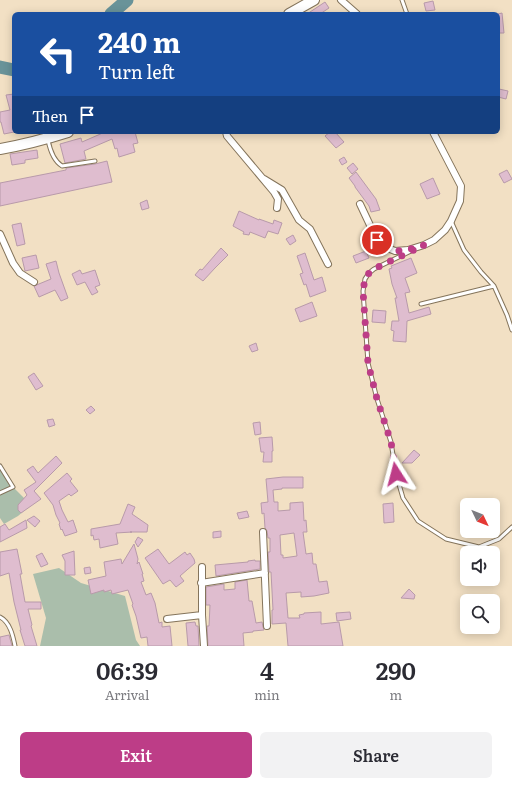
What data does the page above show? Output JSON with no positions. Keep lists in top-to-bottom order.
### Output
{
  "north": "bottom right",
  "page": {
    "turn": ["240 m", "Turn left"],
    "then": "Then",
    "eta": [
      "06:39",
      "Arrival",
      "4",
      "min",
      "290",
      "m"
    ],
    "buttons": ["Exit", "Share"]
  }
}
